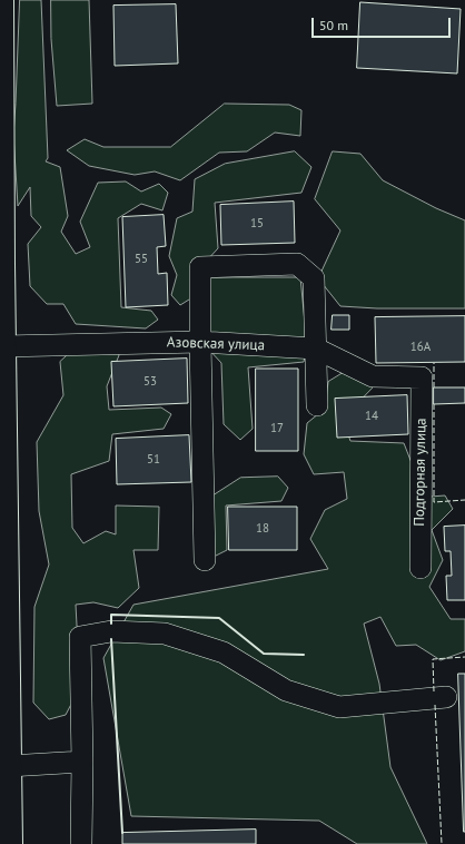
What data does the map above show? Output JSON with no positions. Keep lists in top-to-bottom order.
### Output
{
  "streets": {
    "street": ["Азовская улица", "Подгорная улица"]
  },
  "crossings": [
    ["Азовская улица", "Подгорная улица"]
  ],
  "house_numbers": [
    "15",
    "55",
    "16А",
    "53",
    "14",
    "17",
    "51",
    "18"
  ],
  "scale_bar": "50 m"
}
